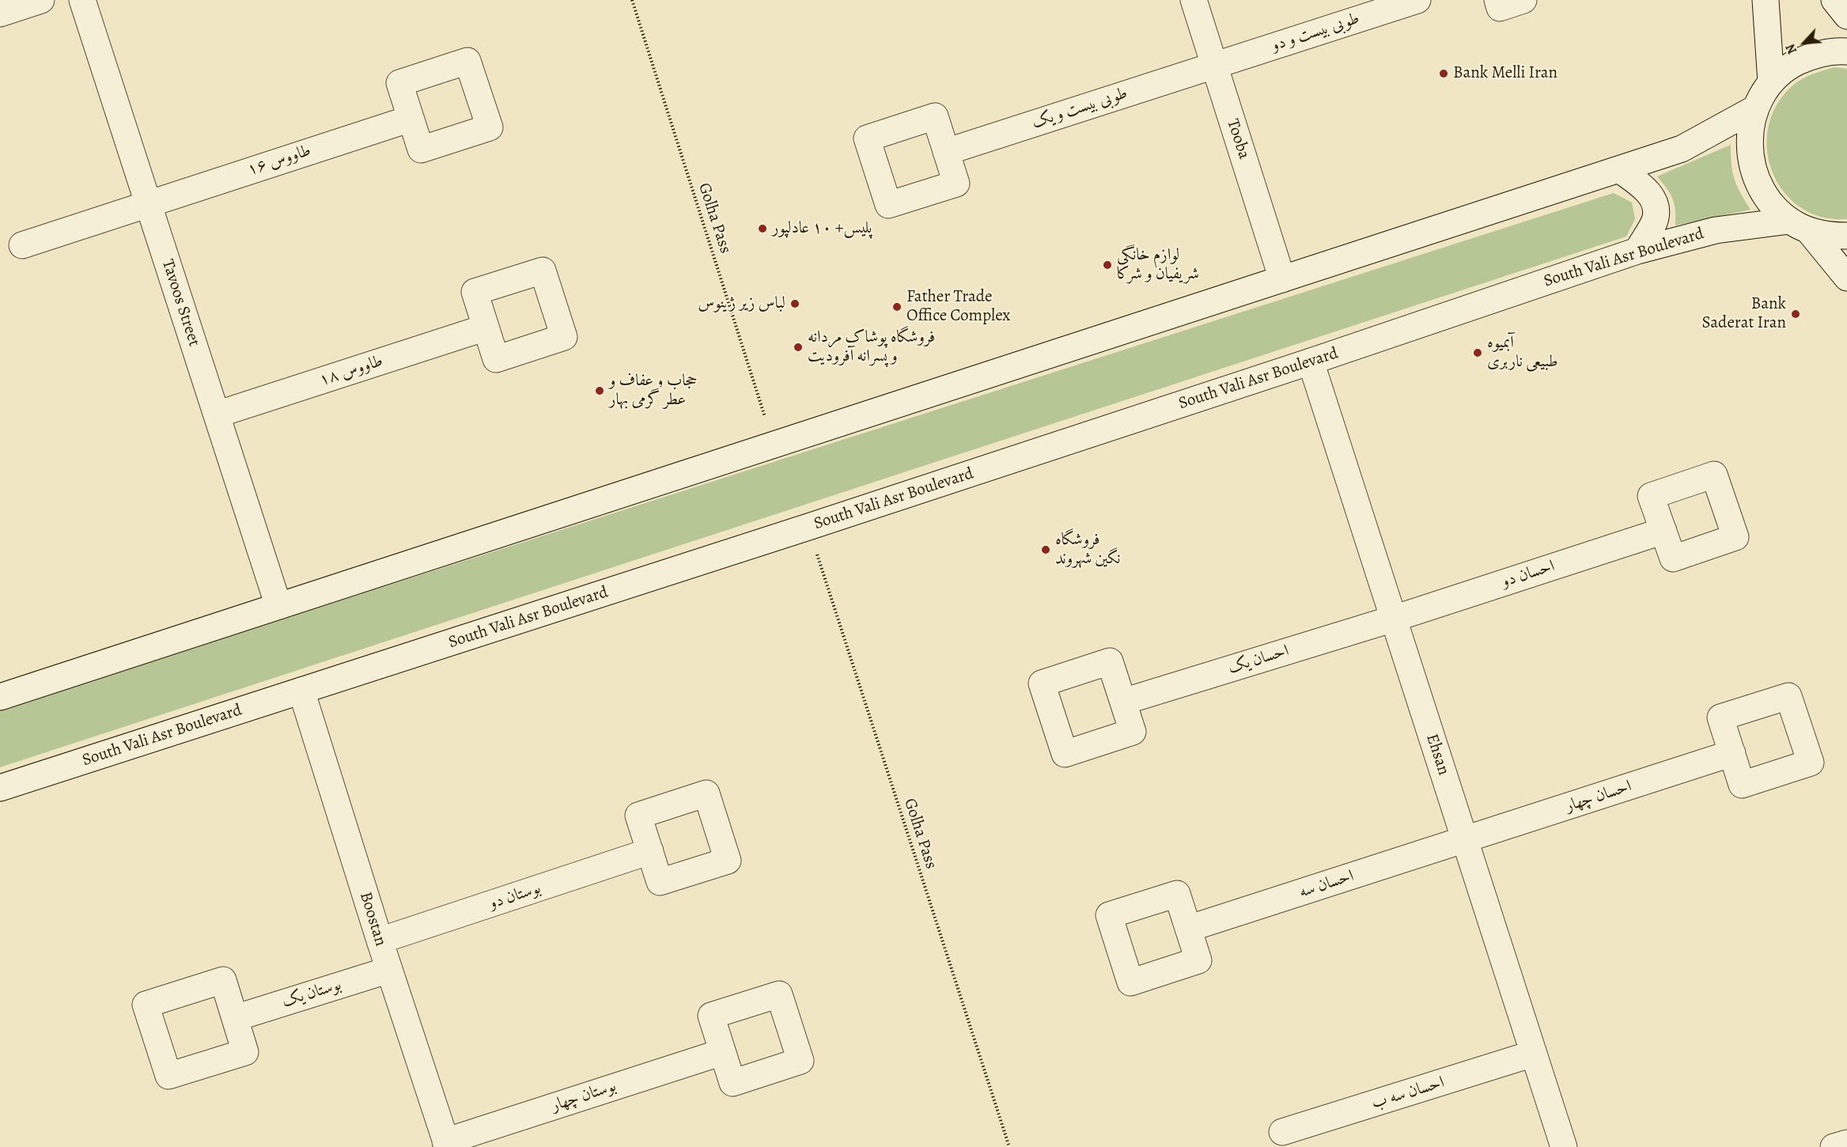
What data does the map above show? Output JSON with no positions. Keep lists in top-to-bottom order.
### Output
{
  "streets": {
    "street": [
      "طوبی بیست و دو",
      "طوبی بیست و یک",
      "Tooba",
      "طاووس ۱۶",
      "South Vali Asr Boulevard",
      "Tavoos Street",
      "طاووس ۱۸",
      "احسان دو",
      "احسان یک",
      "Ehsan",
      "احسان چهار",
      "احسان سه",
      "بوستان دو",
      "Boostan",
      "بوستان یک",
      "احسان سه ب",
      "بوستان چهار"
    ],
    "path": ["Golha Pass"]
  },
  "crossings": [
    ["طوبی بیست و دو", "طوبی بیست و یک"],
    ["طوبی بیست و دو", "Tooba"],
    ["طوبی بیست و یک", "Tooba"],
    ["طاووس ۱۶", "Tavoos Street"],
    ["Golha Pass", "South Vali Asr Boulevard"],
    ["South Vali Asr Boulevard", "Ehsan"],
    ["South Vali Asr Boulevard", "Boostan"],
    ["Tavoos Street", "طاووس ۱۸"],
    ["احسان دو", "احسان یک"],
    ["احسان دو", "Ehsan"],
    ["احسان یک", "Ehsan"],
    ["Ehsan", "احسان چهار"],
    ["Ehsan", "احسان سه"],
    ["Ehsan", "احسان سه ب"],
    ["احسان چهار", "احسان سه"],
    ["بوستان دو", "Boostan"],
    ["Boostan", "بوستان یک"],
    ["Boostan", "بوستان چهار"]
  ],
  "places": [
    "Bank Melli Iran",
    "پلیس+ ۱۰ عادلپور",
    "لوازم خانگی شریفیان و شرکا",
    "لباس زیر ژینوس",
    "Father Trade Office Complex",
    "Bank Saderat Iran",
    "فروشگاه پوشاک مردانه و پسرانه آفرودیت",
    "آبمیوه طبیعی ناربری",
    "حجاب و عفاف و عطر گرمی بهار",
    "فروشگاه نگین شهروند"
  ],
  "north": "bottom left"
}
